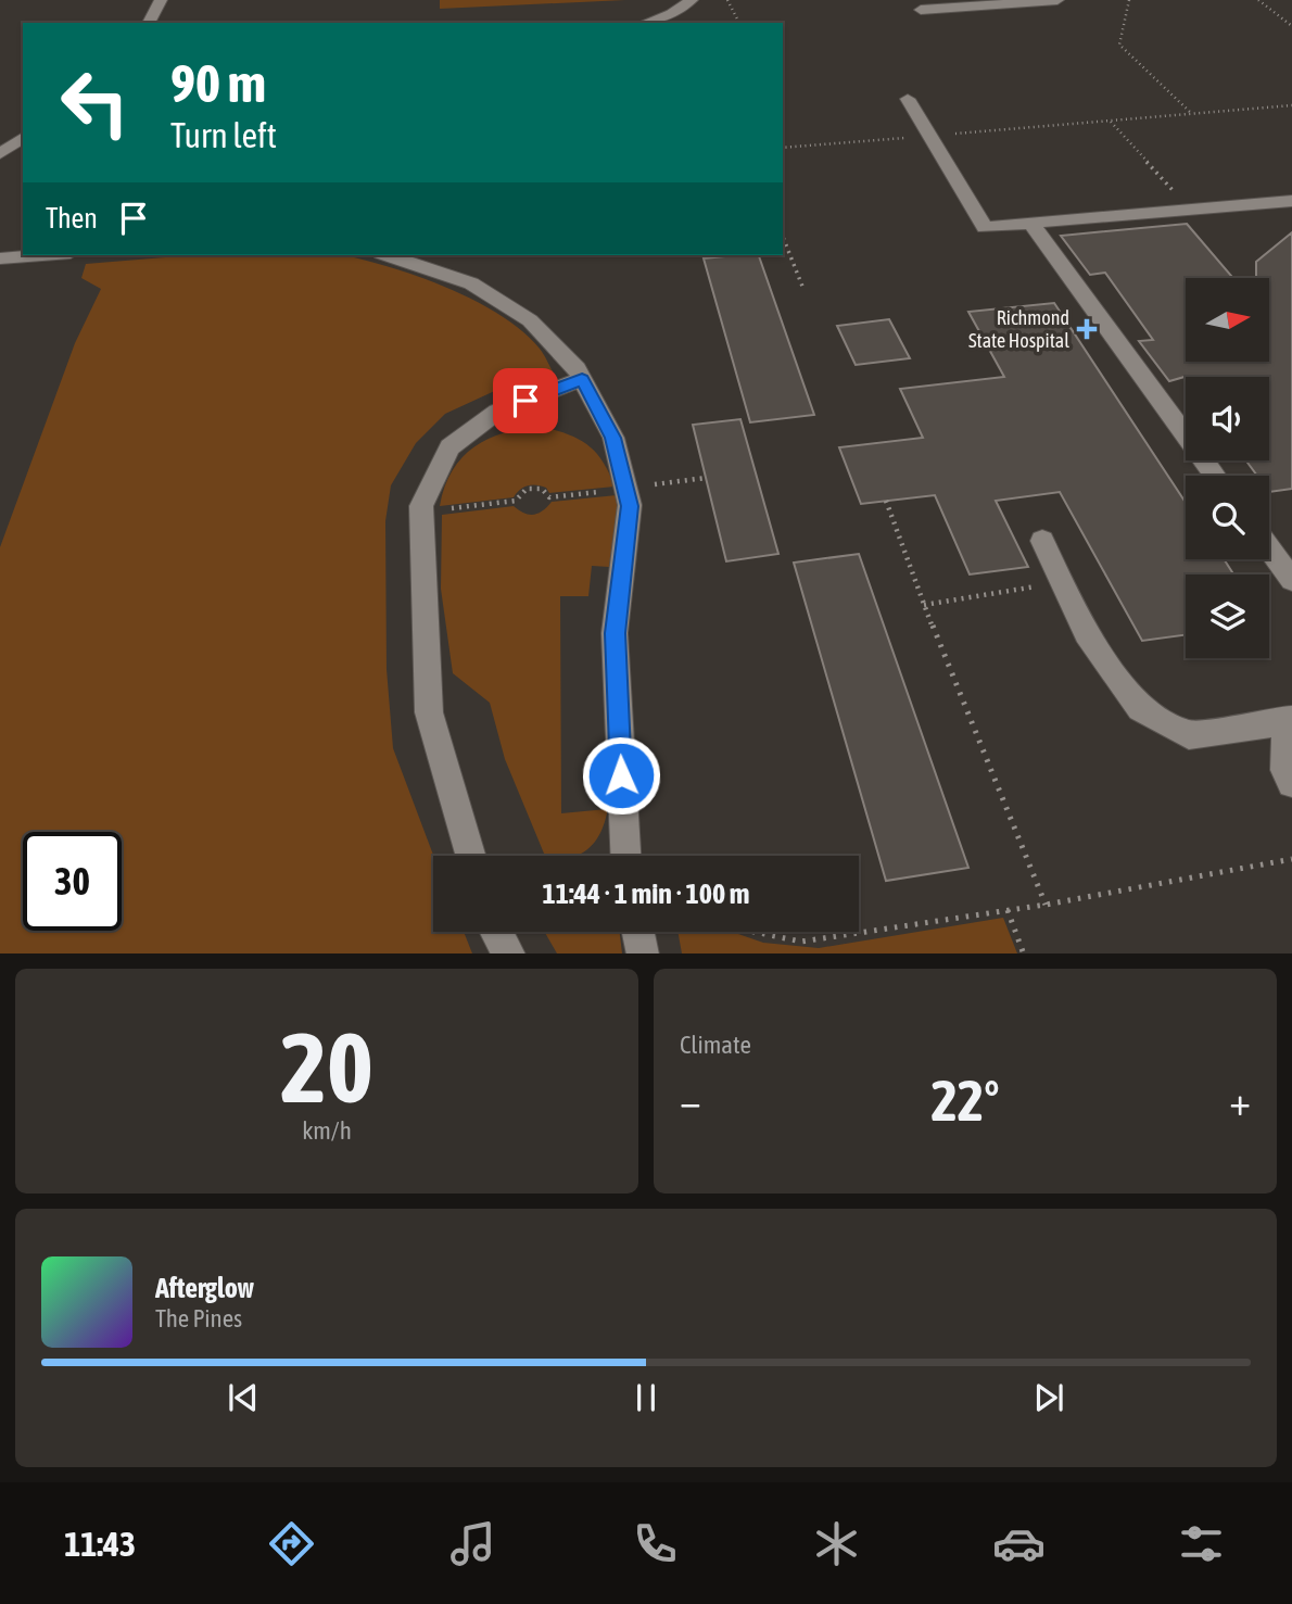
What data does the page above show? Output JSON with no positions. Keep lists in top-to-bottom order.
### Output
{
  "places": {
    "health": ["Richmond State Hospital"]
  },
  "north": "right",
  "page": {
    "turn": ["90 m", "Turn left"],
    "then": "Then",
    "limit": "30",
    "trip": "11:44 · 1 min · 100 m",
    "tile": [
      ["20", "km/h"],
      "Climate"
    ],
    "heat": ["−", "22°", "+"],
    "song": ["Afterglow", "The Pines"],
    "tabs": "11:43"
  }
}
